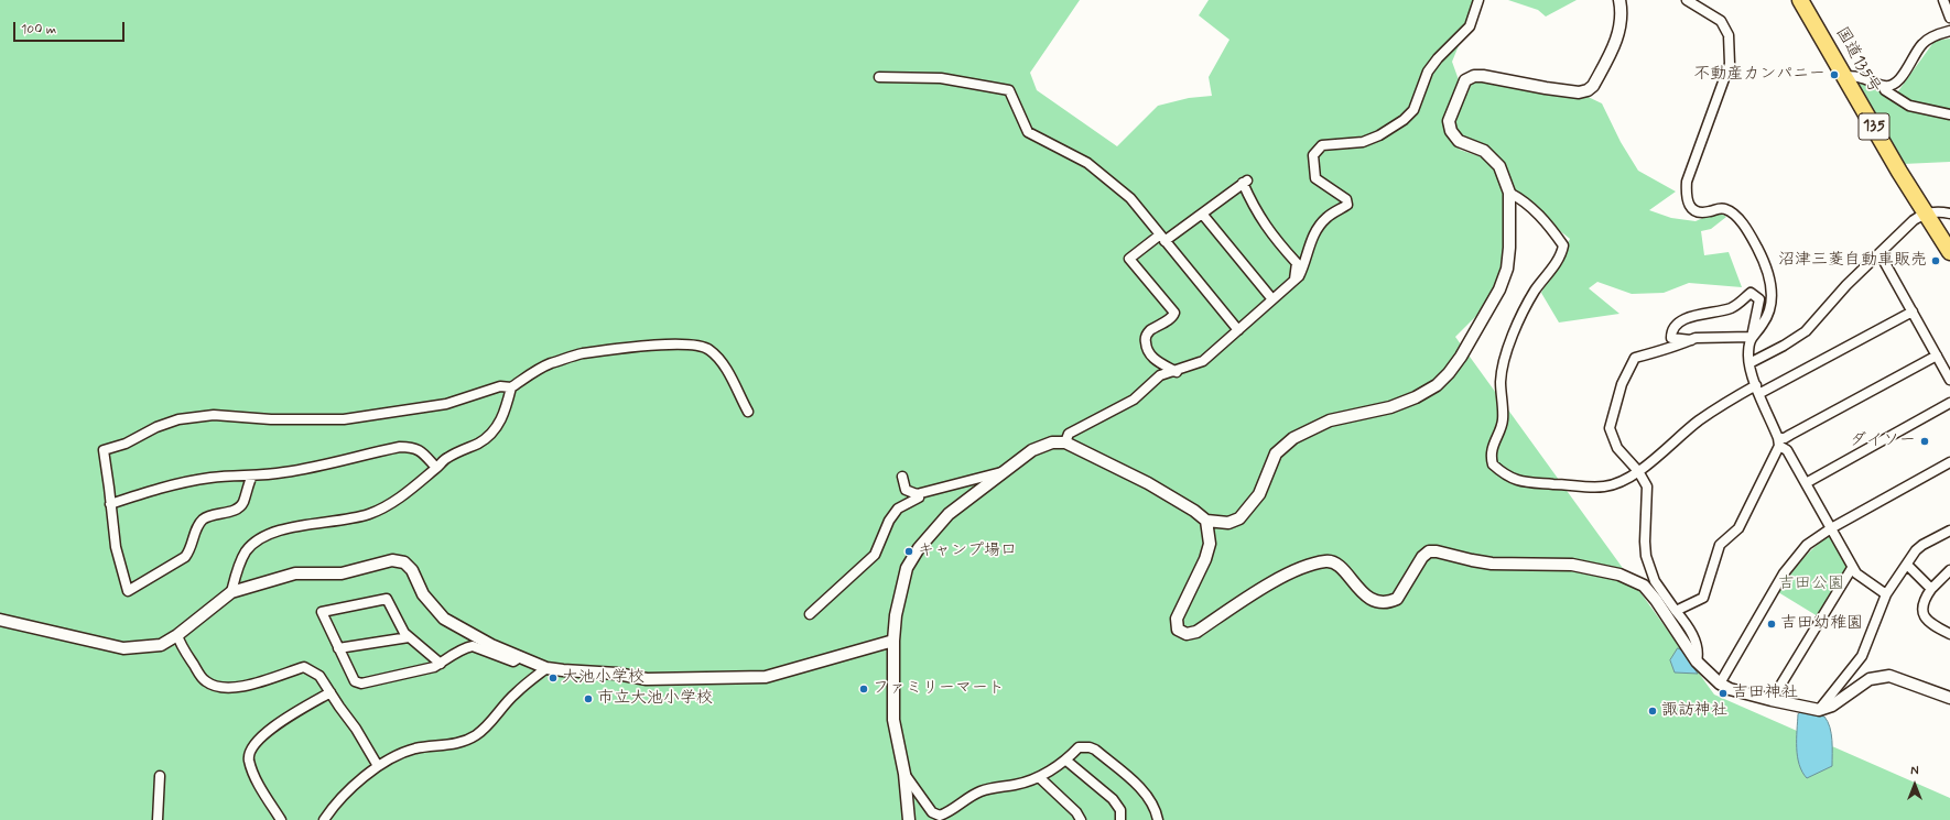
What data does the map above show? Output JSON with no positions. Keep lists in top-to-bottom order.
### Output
{
  "streets": {
    "highway": ["国道135号", "135"]
  },
  "parks": ["吉田公園"],
  "places": [
    "不動産カンパニー",
    "沼津三菱自動車販売",
    "ダイソー",
    "キャンプ場口",
    "吉田幼稚園",
    "大池小学校",
    "ファミリーマート",
    "吉田神社",
    "市立大池小学校",
    "諏訪神社"
  ],
  "scale_bar": "100 m",
  "north": "top"
}
